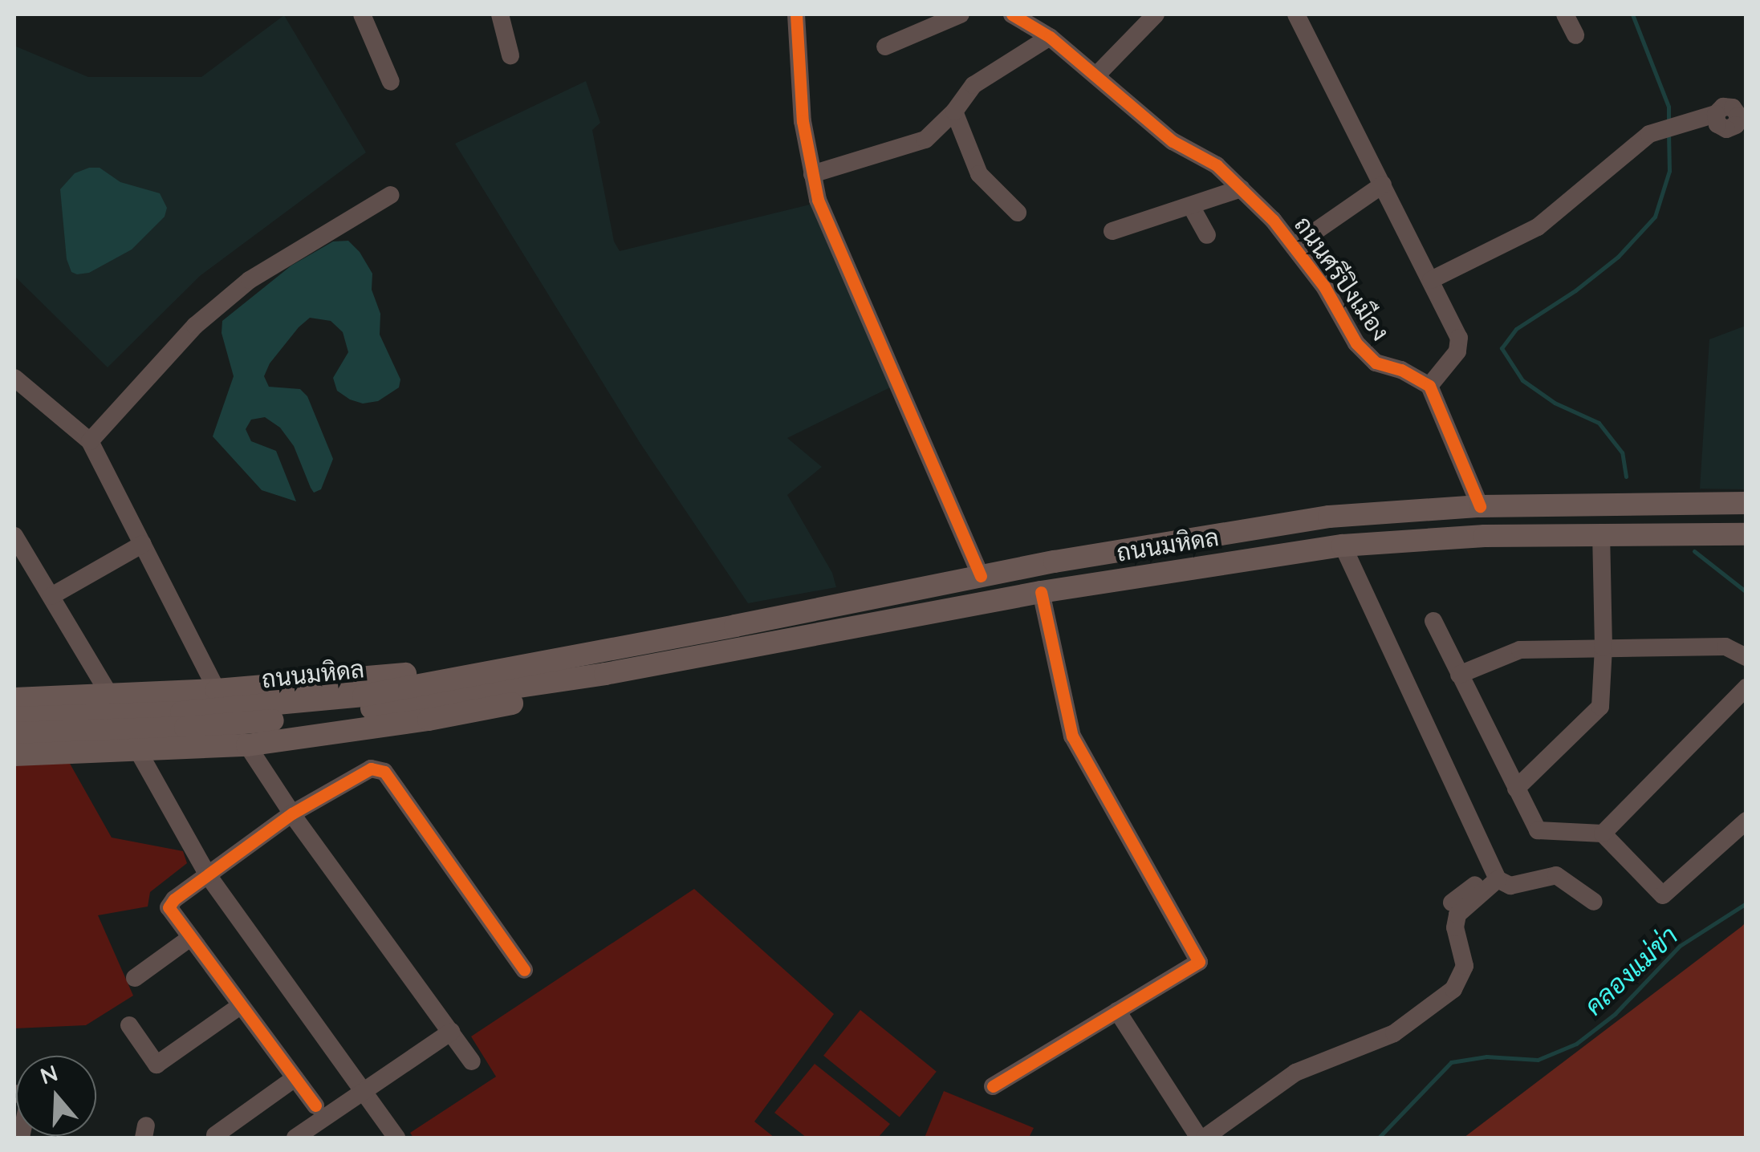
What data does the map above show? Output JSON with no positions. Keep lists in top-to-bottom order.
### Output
{
  "streets": {
    "main road": ["ถนนมหิดล"],
    "street": ["ถนนศรีปิงเมือง"]
  },
  "water": ["คลองแม่ข่า"],
  "north": "top"
}
